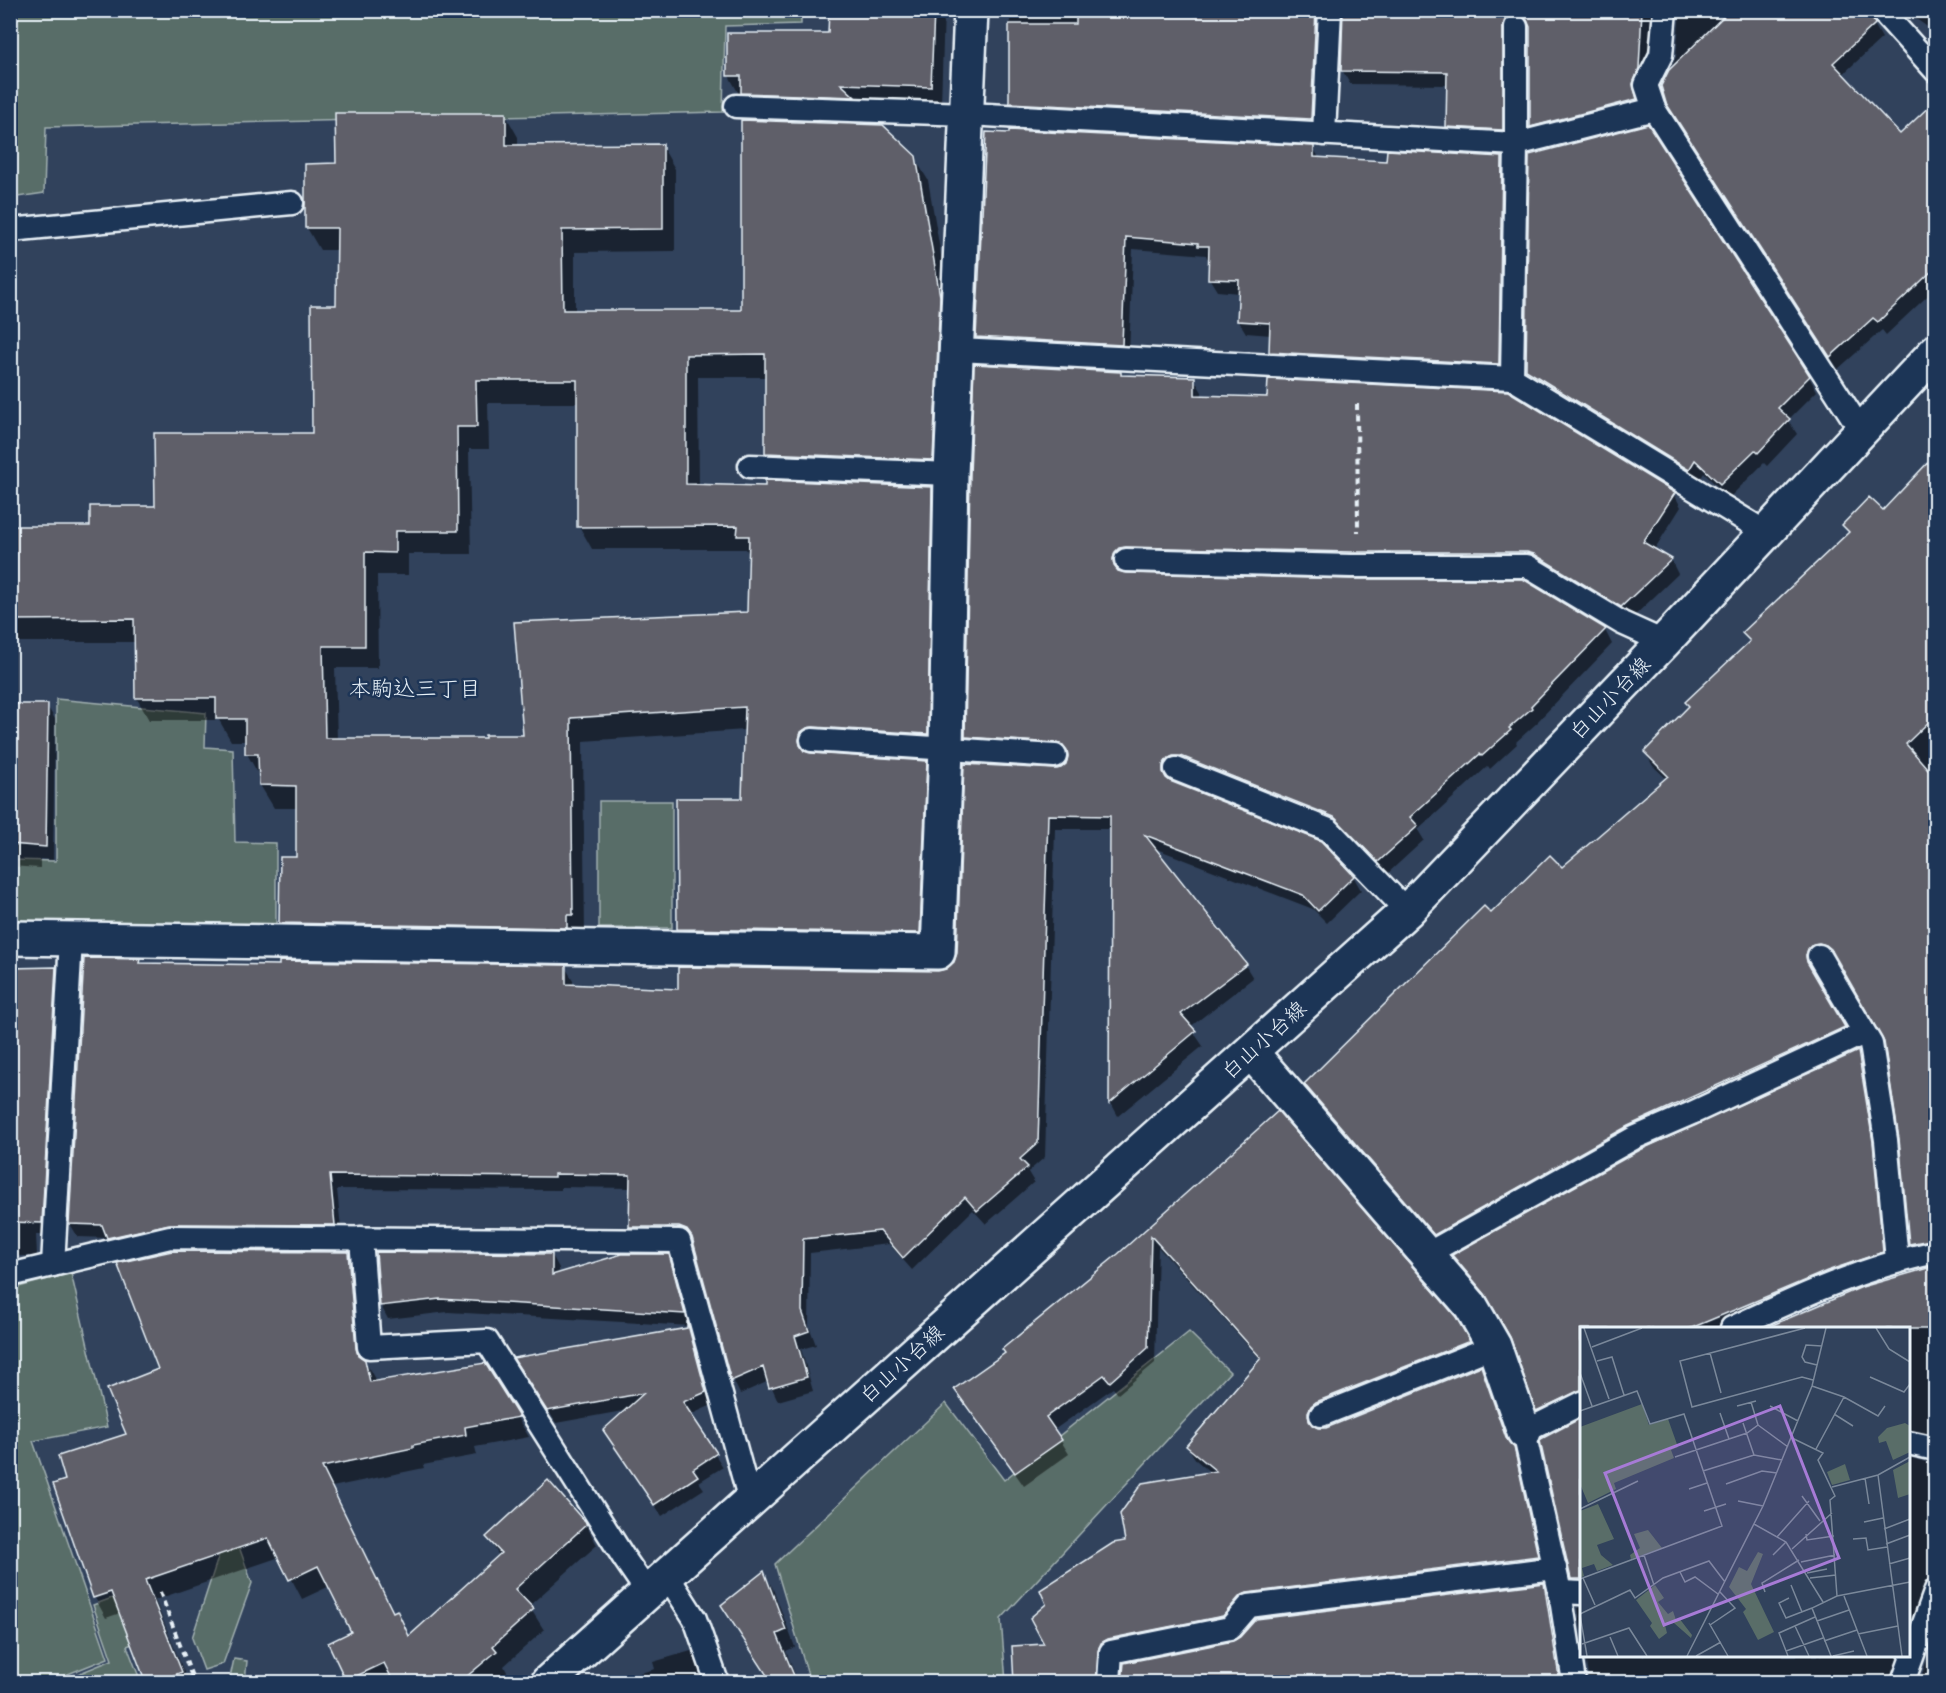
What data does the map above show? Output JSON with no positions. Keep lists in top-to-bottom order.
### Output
{
  "streets": {
    "street": ["白山小台線"]
  },
  "districts": ["本駒込三丁目"]
}
